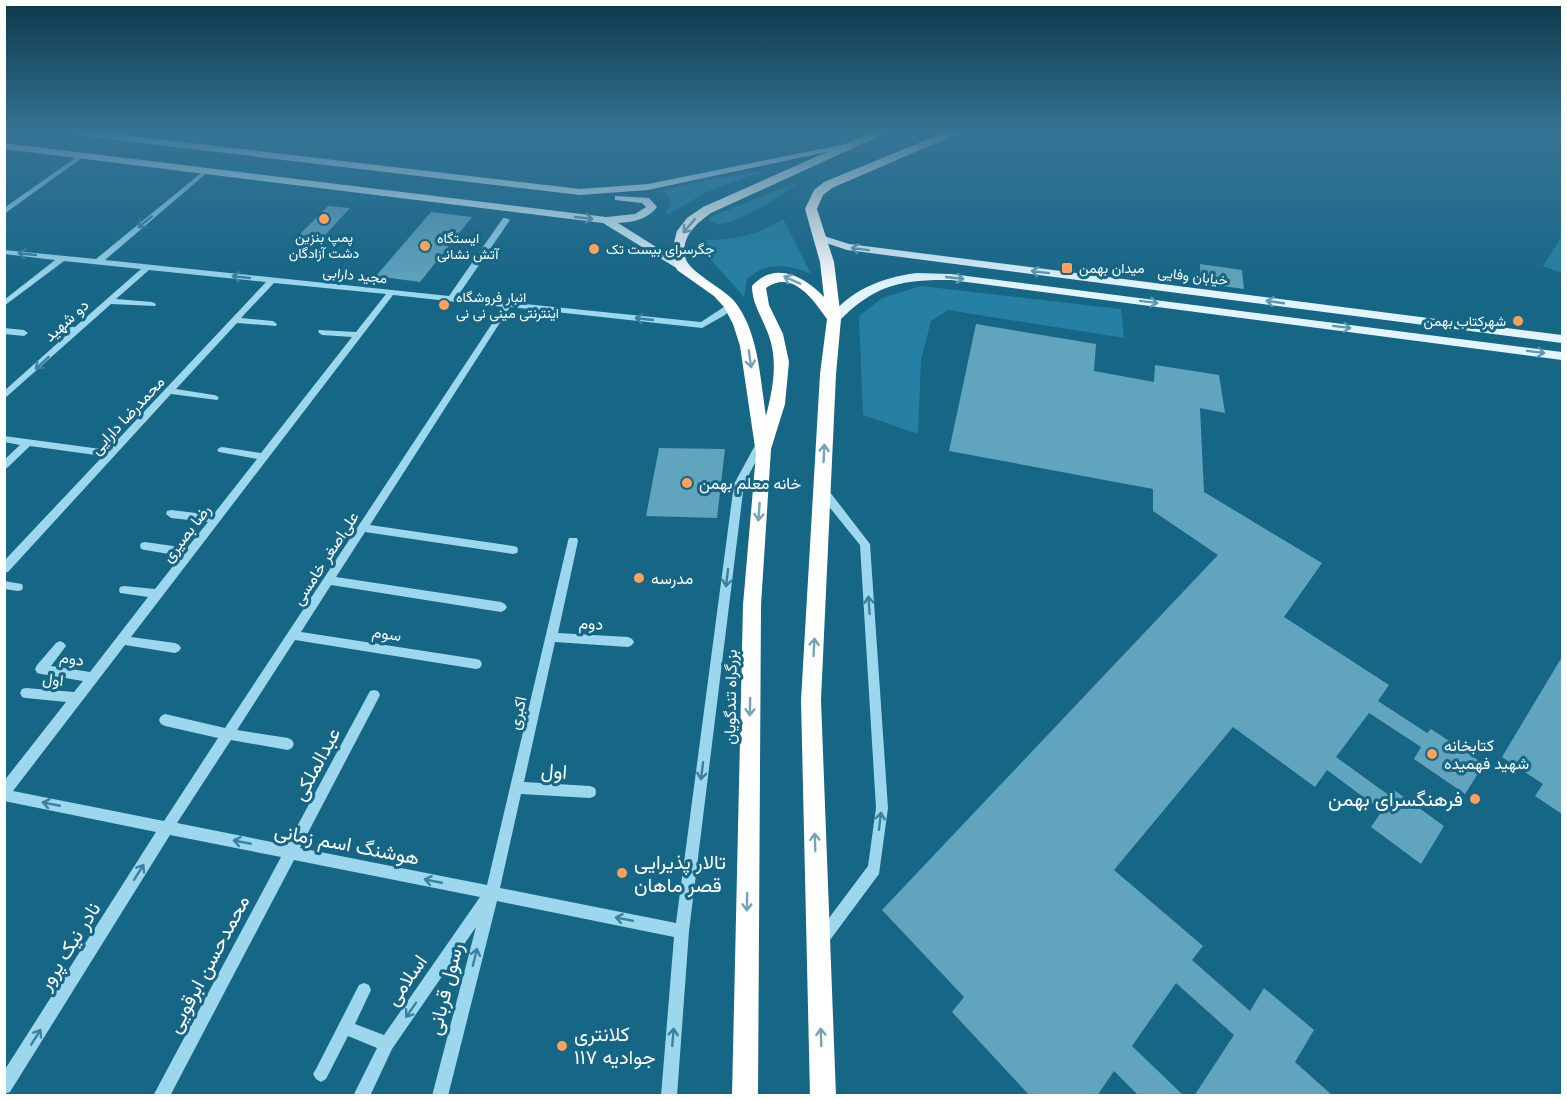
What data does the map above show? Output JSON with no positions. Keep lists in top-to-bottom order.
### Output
{
  "streets": {
    "highway": ["بزرگراه تندگویان"],
    "main road": ["خیابان وفایی"],
    "street": [
      "مجید دارابی",
      "دو شهید",
      "محمدرضا دارایی",
      "رضا بصیری",
      "علی‌اصغر خامسی",
      "دوم",
      "سوم",
      "اول",
      "اکبری",
      "عبدالملکی",
      "هوشنگ اسم زمانی",
      "نادر نیک پرور",
      "محمدحسن ابرقویی",
      "اسلامی",
      "رسول قربانی"
    ]
  },
  "crossings": [
    ["مجید دارابی", "دو شهید"],
    ["مجید دارابی", "محمدرضا دارایی"],
    ["مجید دارابی", "رضا بصیری"],
    ["مجید دارابی", "علی‌اصغر خامسی"],
    ["مجید دارابی", "بزرگراه تندگویان"],
    ["رضا بصیری", "دوم"],
    ["رضا بصیری", "اول"],
    ["رضا بصیری", "هوشنگ اسم زمانی"],
    ["علی‌اصغر خامسی", "سوم"],
    ["علی‌اصغر خامسی", "هوشنگ اسم زمانی"],
    ["علی‌اصغر خامسی", "نادر نیک پرور"],
    ["دوم", "اکبری"],
    ["اول", "اکبری"],
    ["اکبری", "هوشنگ اسم زمانی"],
    ["اکبری", "اسلامی"],
    ["اکبری", "رسول قربانی"],
    ["عبدالملکی", "هوشنگ اسم زمانی"],
    ["عبدالملکی", "محمدحسن ابرقویی"],
    ["هوشنگ اسم زمانی", "نادر نیک پرور"],
    ["هوشنگ اسم زمانی", "محمدحسن ابرقویی"],
    ["هوشنگ اسم زمانی", "اسلامی"],
    ["هوشنگ اسم زمانی", "رسول قربانی"],
    ["اسلامی", "رسول قربانی"]
  ],
  "one_way": [
    "مجید دارابی",
    "هوشنگ اسم زمانی",
    "نادر نیک پرور",
    "اسلامی",
    "رسول قربانی"
  ],
  "places": {
    "other": [
      "پمپ بنزین دشت آزادگان",
      "ایستگاه آتش نشانی",
      "جگرسرای بیست تک",
      "انبار فروشگاه اینترنتی مینی نی نی",
      "شهرکتاب بهمن",
      "خانه معلم بهمن",
      "مدرسه",
      "کتابخانه شهید فهمیده",
      "فرهنگسرای بهمن",
      "تالار پذیرایی قصر ماهان",
      "کلانتری ۱۱۷ جوادیه"
    ],
    "transit": ["میدان بهمن"]
  }
}
